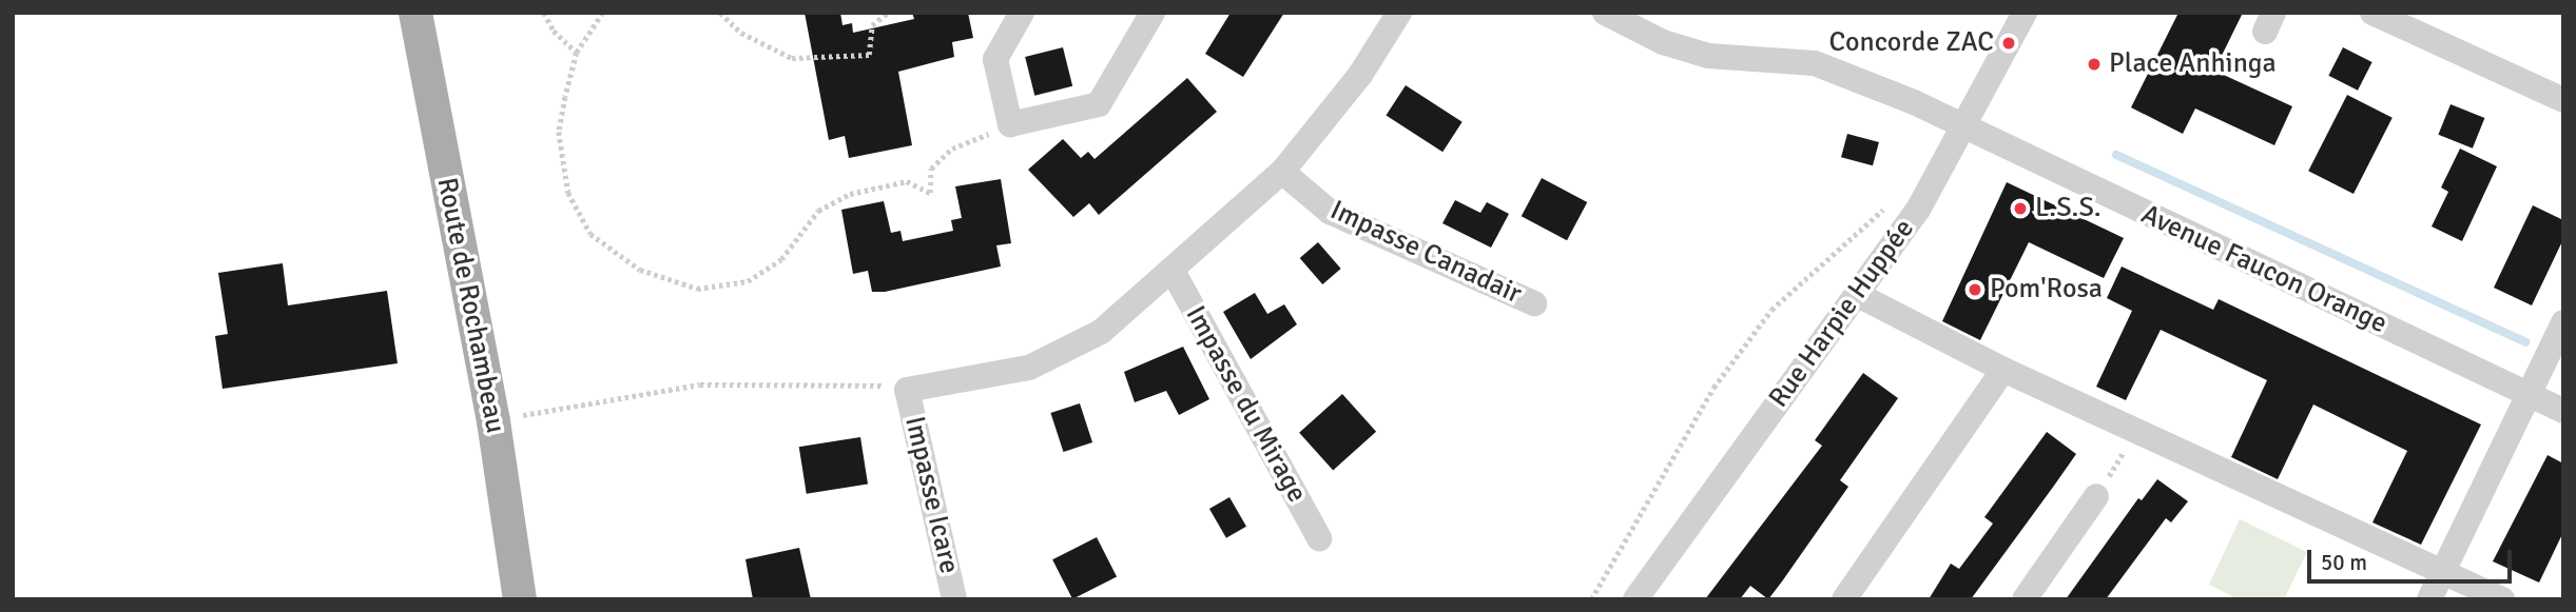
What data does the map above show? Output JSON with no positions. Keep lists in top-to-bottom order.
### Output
{
  "streets": {
    "main road": ["Route de Rochambeau"],
    "street": [
      "Impasse Canadair",
      "Avenue Faucon Orange",
      "Rue Harpie Huppée",
      "Impasse du Mirage",
      "Impasse Icare"
    ]
  },
  "crossings": [
    ["Avenue Faucon Orange", "Rue Harpie Huppée"]
  ],
  "places": [
    "Concorde ZAC",
    "Place Anhinga",
    "L.S.S.",
    "Pom'Rosa"
  ],
  "scale_bar": "50 m"
}
